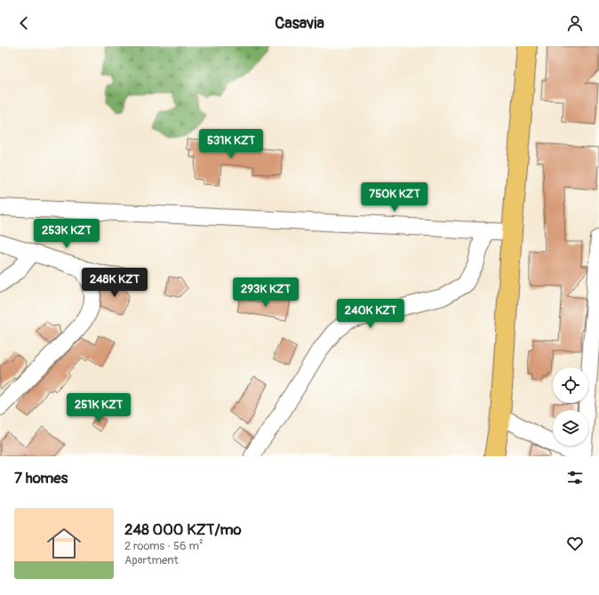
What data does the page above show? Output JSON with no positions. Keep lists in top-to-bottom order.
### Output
{
  "page": {
    "header": "Casavia",
    "price": [
      "531K KZT",
      "750K KZT",
      "253K KZT",
      "248K KZT",
      "293K KZT",
      "240K KZT",
      "251K KZT"
    ],
    "heading": "7 homes",
    "list": [
      {
        "name": "248 000 KZT/mo",
        "note": "2 rooms · 56 m² · Apartment"
      }
    ]
  }
}
